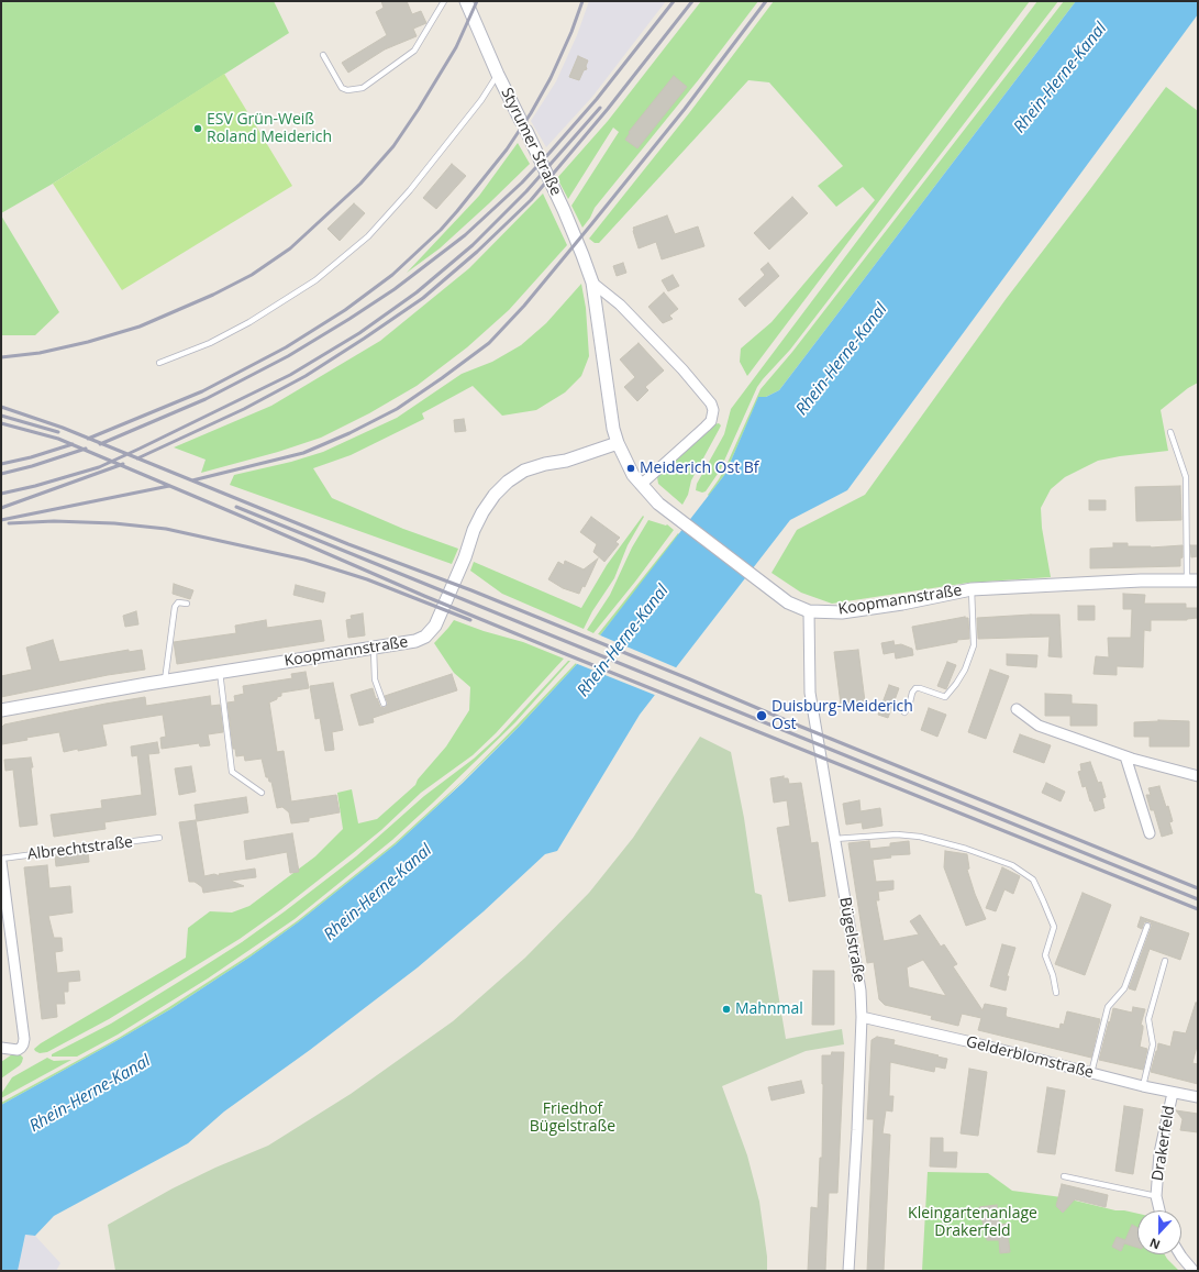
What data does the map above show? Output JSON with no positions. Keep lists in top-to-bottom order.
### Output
{
  "streets": {
    "street": [
      "Styrumer Straße",
      "Koopmannstraße",
      "Bügelstraße",
      "Gelderblomstraße",
      "Drakerfeld"
    ],
    "lane": ["Albrechtstraße"]
  },
  "crossings": [
    ["Styrumer Straße", "Koopmannstraße"],
    ["Koopmannstraße", "Bügelstraße"],
    ["Bügelstraße", "Gelderblomstraße"],
    ["Gelderblomstraße", "Drakerfeld"]
  ],
  "water": ["Rhein-Herne-Kanal"],
  "parks": ["Friedhof Bügelstraße", "Kleingartenanlage Drakerfeld"],
  "places": [
    "ESV Grün-Weiß Roland Meiderich",
    "Meiderich Ost Bf",
    "Duisburg-Meiderich Ost",
    "Mahnmal"
  ],
  "north": "bottom"
}
